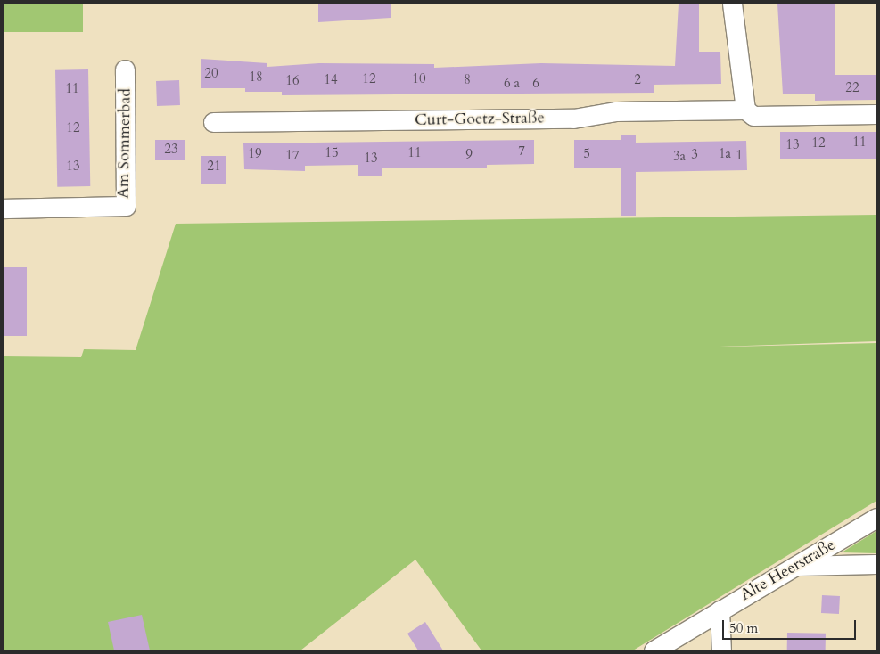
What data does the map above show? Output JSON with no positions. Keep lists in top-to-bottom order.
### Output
{
  "streets": {
    "street": ["Curt-Goetz-Straße", "Am Sommerbad", "Alte Heerstraße"]
  },
  "house_numbers": [
    "20",
    "18",
    "12",
    "10",
    "14",
    "8",
    "2",
    "16",
    "6 a",
    "6",
    "22",
    "11",
    "12",
    "11",
    "12",
    "13",
    "23",
    "7",
    "15",
    "11",
    "19",
    "5",
    "1a",
    "9",
    "3",
    "17",
    "1",
    "3a",
    "13",
    "13",
    "21"
  ],
  "scale_bar": "50 m"
}
